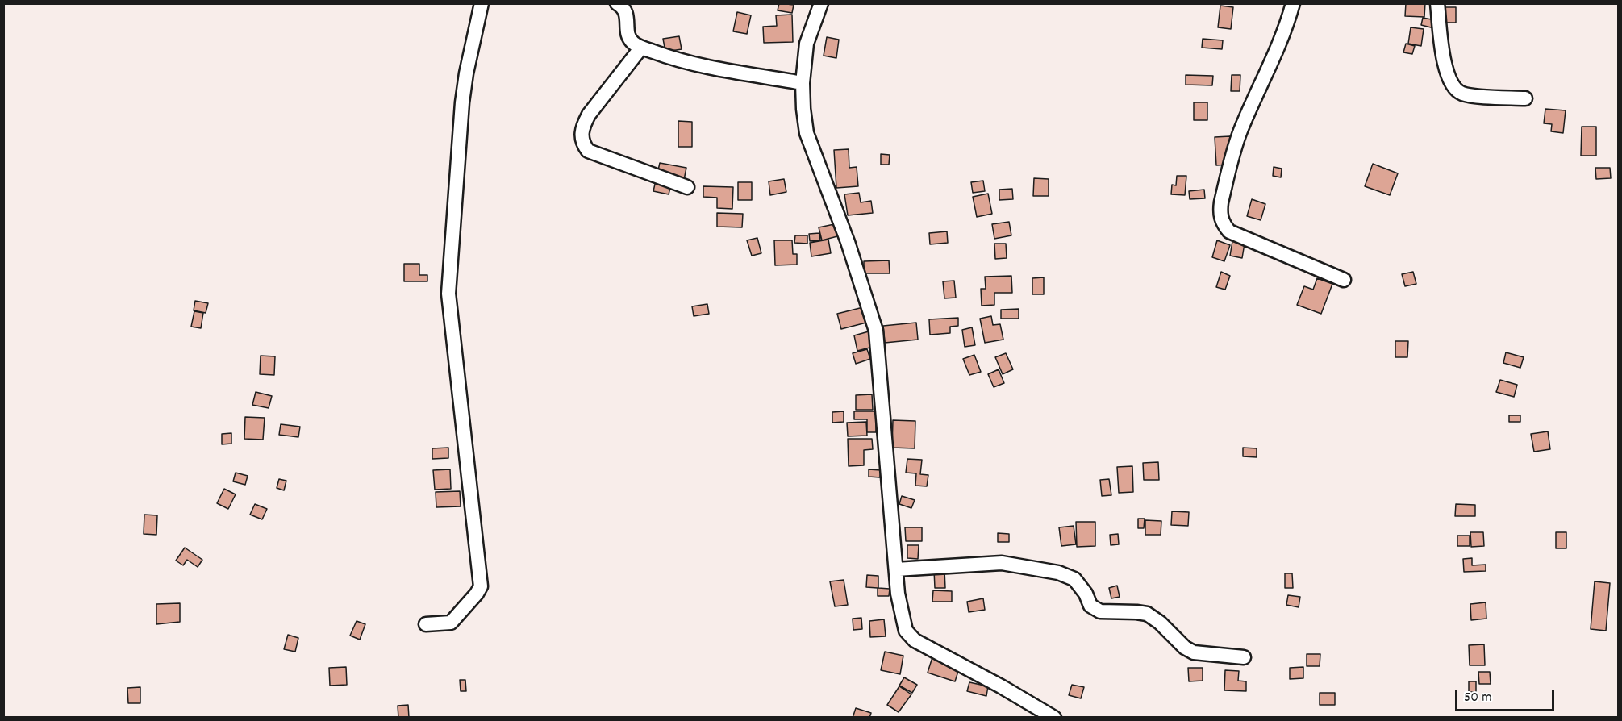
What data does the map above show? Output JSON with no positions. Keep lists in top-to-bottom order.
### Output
{
  "scale_bar": "50 m"
}
